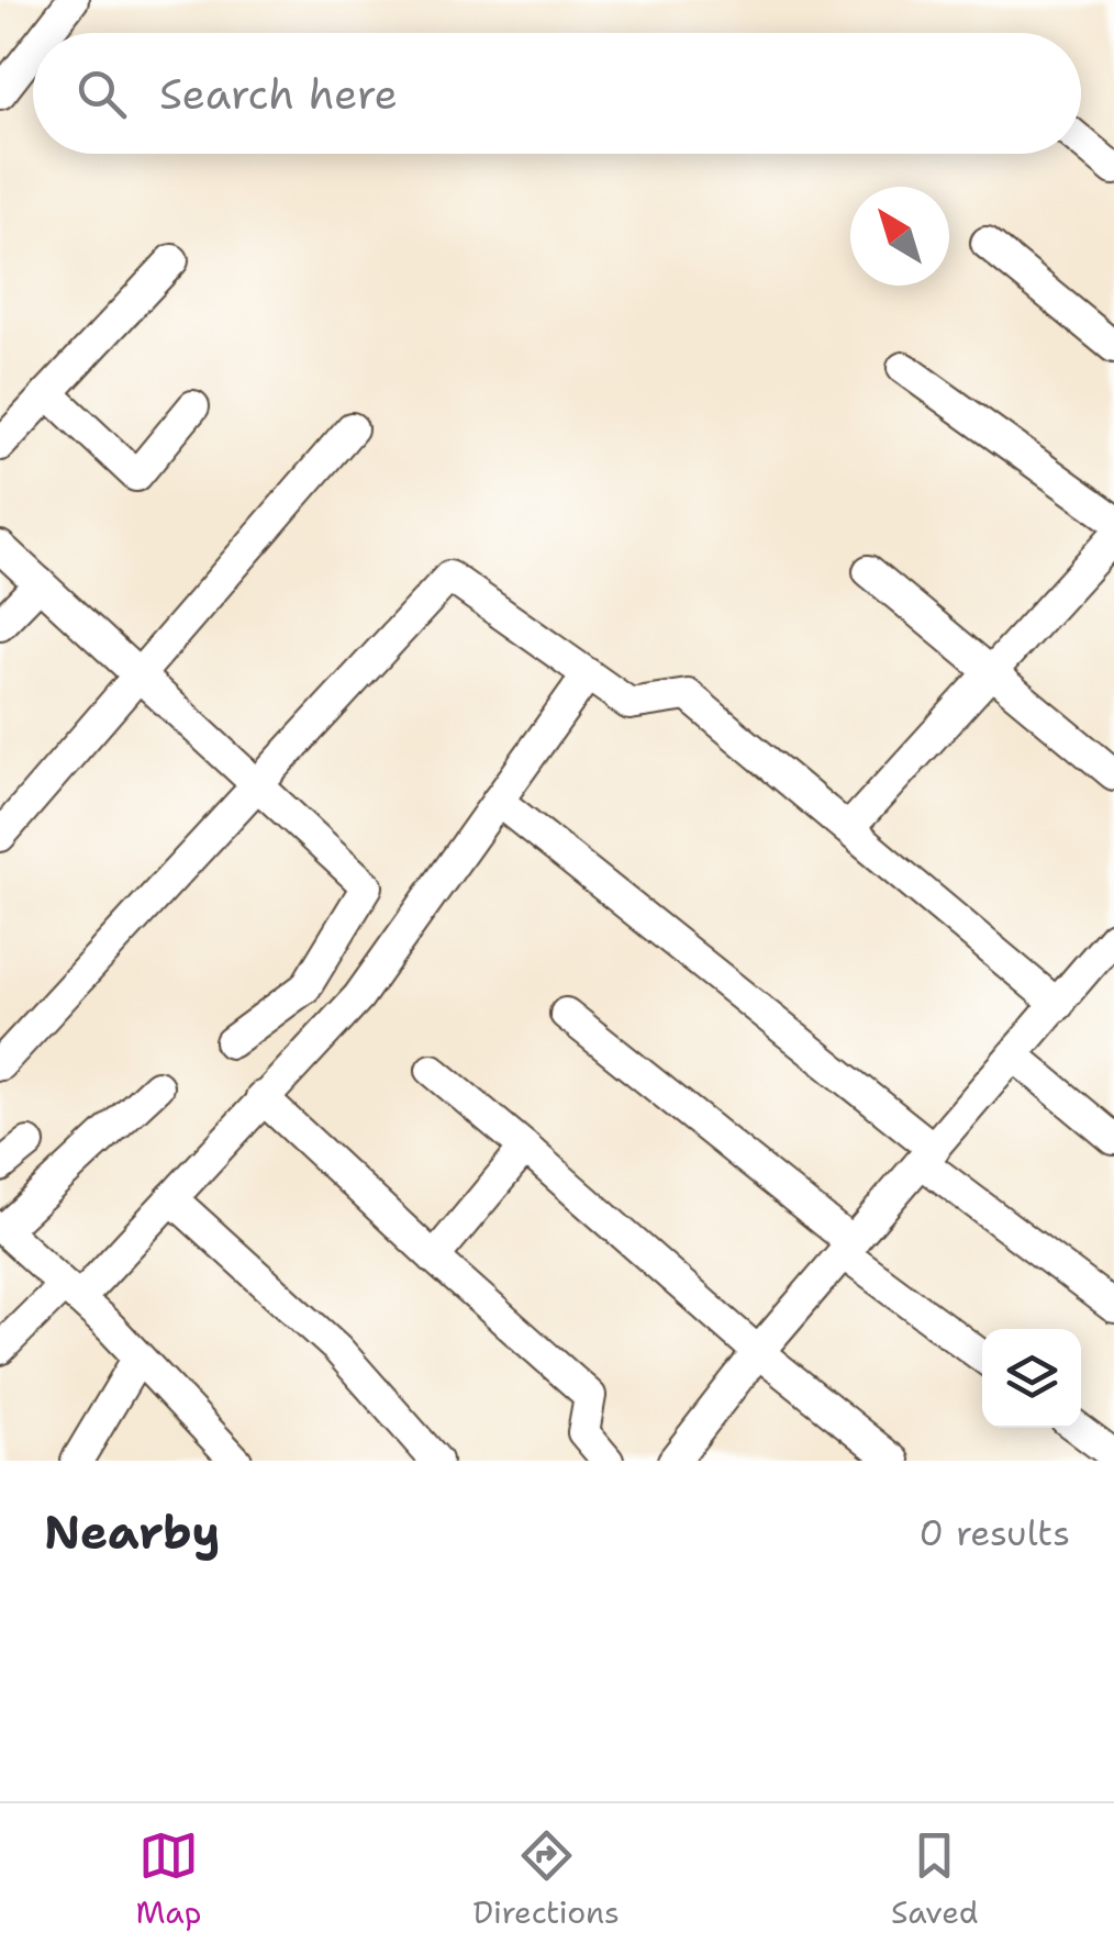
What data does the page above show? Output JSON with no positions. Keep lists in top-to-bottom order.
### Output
{
  "north": "top left",
  "page": {
    "search": "Search here",
    "heading": ["Nearby", "0 results"],
    "nav": ["Map", "Directions", "Saved"]
  }
}
